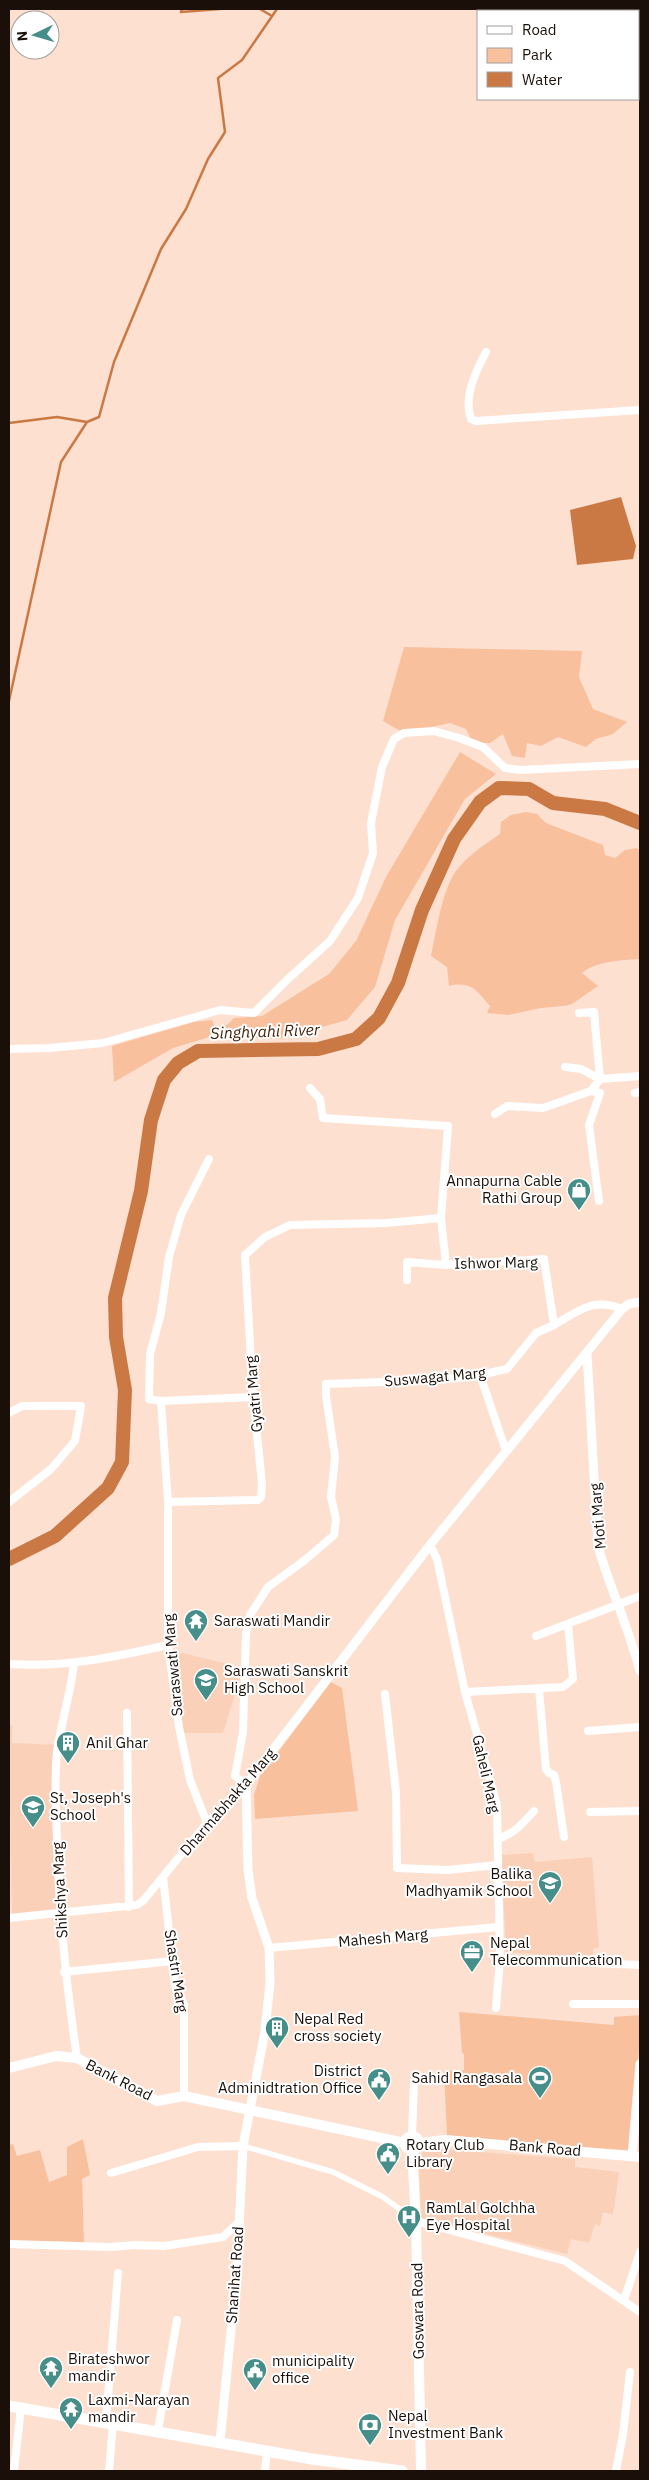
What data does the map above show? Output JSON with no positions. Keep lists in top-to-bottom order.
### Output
{
  "streets": {
    "main road": ["Bank Road", "Goswara Road"],
    "street": [
      "Ishwor Marg",
      "Suswagat Marg",
      "Gyatri Marg",
      "Moti Marg",
      "Saraswati Marg",
      "Gaheli Marg",
      "Dharmabhakta Marg",
      "Shikshya Marg",
      "Mahesh Marg",
      "Shastri Marg",
      "Shanihat Road"
    ]
  },
  "crossings": [
    ["Ishwor Marg", "Suswagat Marg"],
    ["Ishwor Marg", "Gyatri Marg"],
    ["Suswagat Marg", "Dharmabhakta Marg"],
    ["Suswagat Marg", "Shanihat Road"],
    ["Gyatri Marg", "Saraswati Marg"],
    ["Moti Marg", "Dharmabhakta Marg"],
    ["Saraswati Marg", "Dharmabhakta Marg"],
    ["Gaheli Marg", "Dharmabhakta Marg"],
    ["Gaheli Marg", "Mahesh Marg"],
    ["Dharmabhakta Marg", "Shikshya Marg"],
    ["Dharmabhakta Marg", "Shastri Marg"],
    ["Dharmabhakta Marg", "Shanihat Road"],
    ["Shikshya Marg", "Bank Road"],
    ["Mahesh Marg", "Shanihat Road"],
    ["Shastri Marg", "Bank Road"],
    ["Bank Road", "Shanihat Road"],
    ["Bank Road", "Goswara Road"]
  ],
  "water": ["Singhyahi River"],
  "places": {
    "shop": ["Annapurna Cable Rathi Group"],
    "temple": ["Saraswati Mandir", "Birateshwor mandir", "Laxmi-Narayan mandir"],
    "school or university": ["Saraswati Sanskrit High School", "St, Joseph's School", "Balika Madhyamik School"],
    "building": ["Anil Ghar", "Nepal Red cross society"],
    "office": ["Nepal Telecommunication"],
    "sports": ["Sahid Rangasala"],
    "public building": ["District Adminidtration Office", "Rotary Club Library", "municipality office"],
    "hospital": ["RamLal Golchha Eye Hospital"],
    "bank": ["Nepal Investment Bank"]
  },
  "legend": ["Road", "Park", "Water"],
  "north": "left"
}
